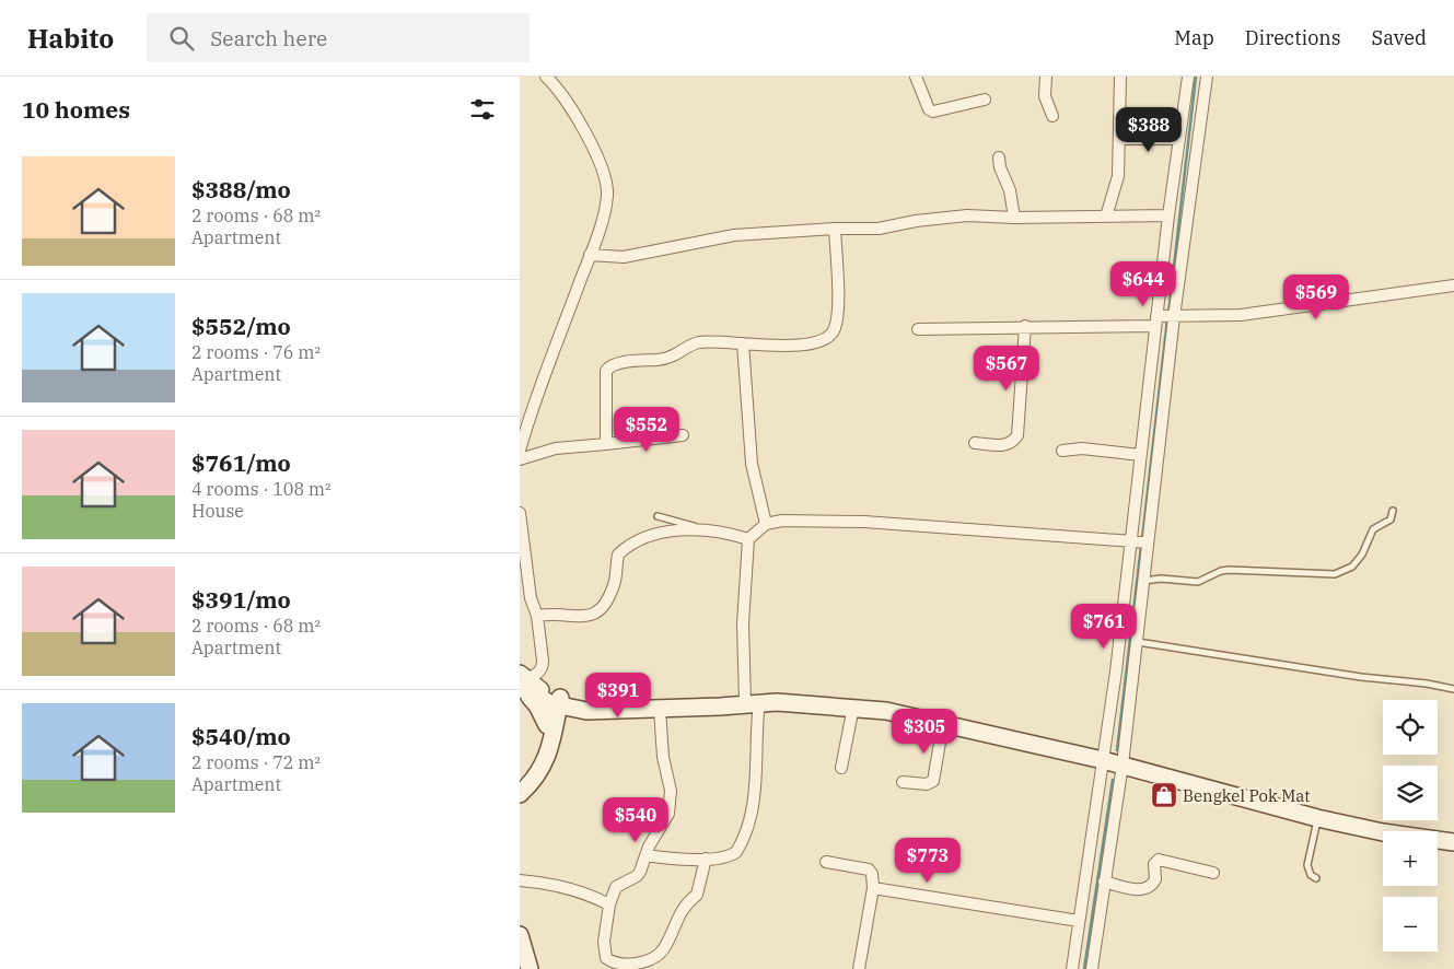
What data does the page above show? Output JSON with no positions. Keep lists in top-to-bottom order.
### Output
{
  "places": {
    "shop": ["Bengkel Pok Mat"]
  },
  "page": {
    "header": "Habito",
    "search": "Search here",
    "nav": ["Map", "Directions", "Saved"],
    "heading": "10 homes",
    "price": [
      "$388",
      "$644",
      "$569",
      "$567",
      "$552",
      "$761",
      "$391",
      "$305",
      "$540",
      "$773"
    ],
    "list": [
      {
        "name": "$388/mo",
        "note": "2 rooms · 68 m² · Apartment"
      },
      {
        "name": "$552/mo",
        "note": "2 rooms · 76 m² · Apartment"
      },
      {
        "name": "$761/mo",
        "note": "4 rooms · 108 m² · House"
      },
      {
        "name": "$391/mo",
        "note": "2 rooms · 68 m² · Apartment"
      },
      {
        "name": "$540/mo",
        "note": "2 rooms · 72 m² · Apartment"
      }
    ],
    "map_buttons": ["+", "−"]
  }
}
